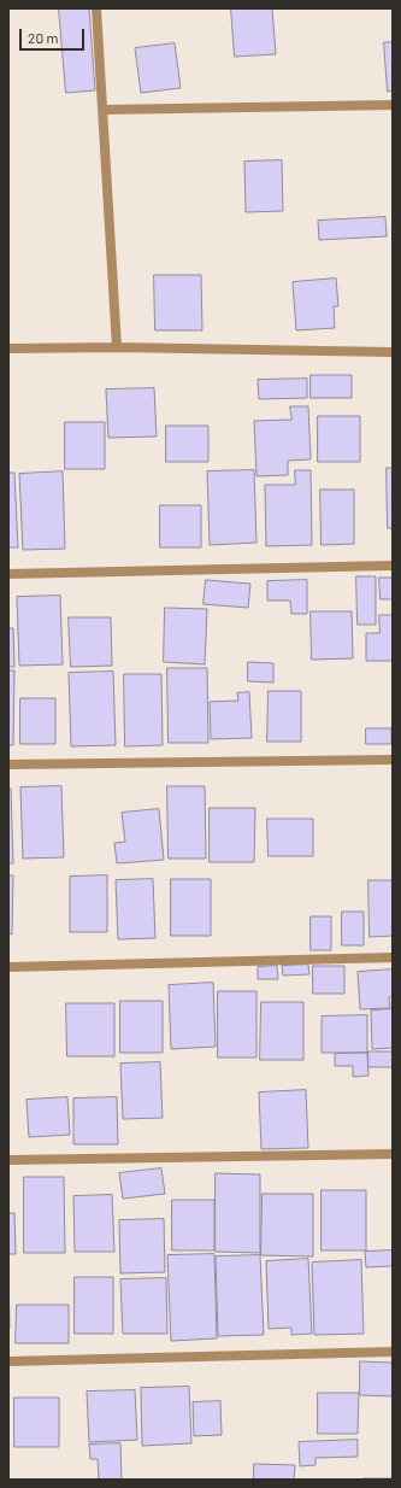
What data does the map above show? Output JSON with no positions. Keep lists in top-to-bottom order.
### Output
{
  "scale_bar": "20 m"
}
